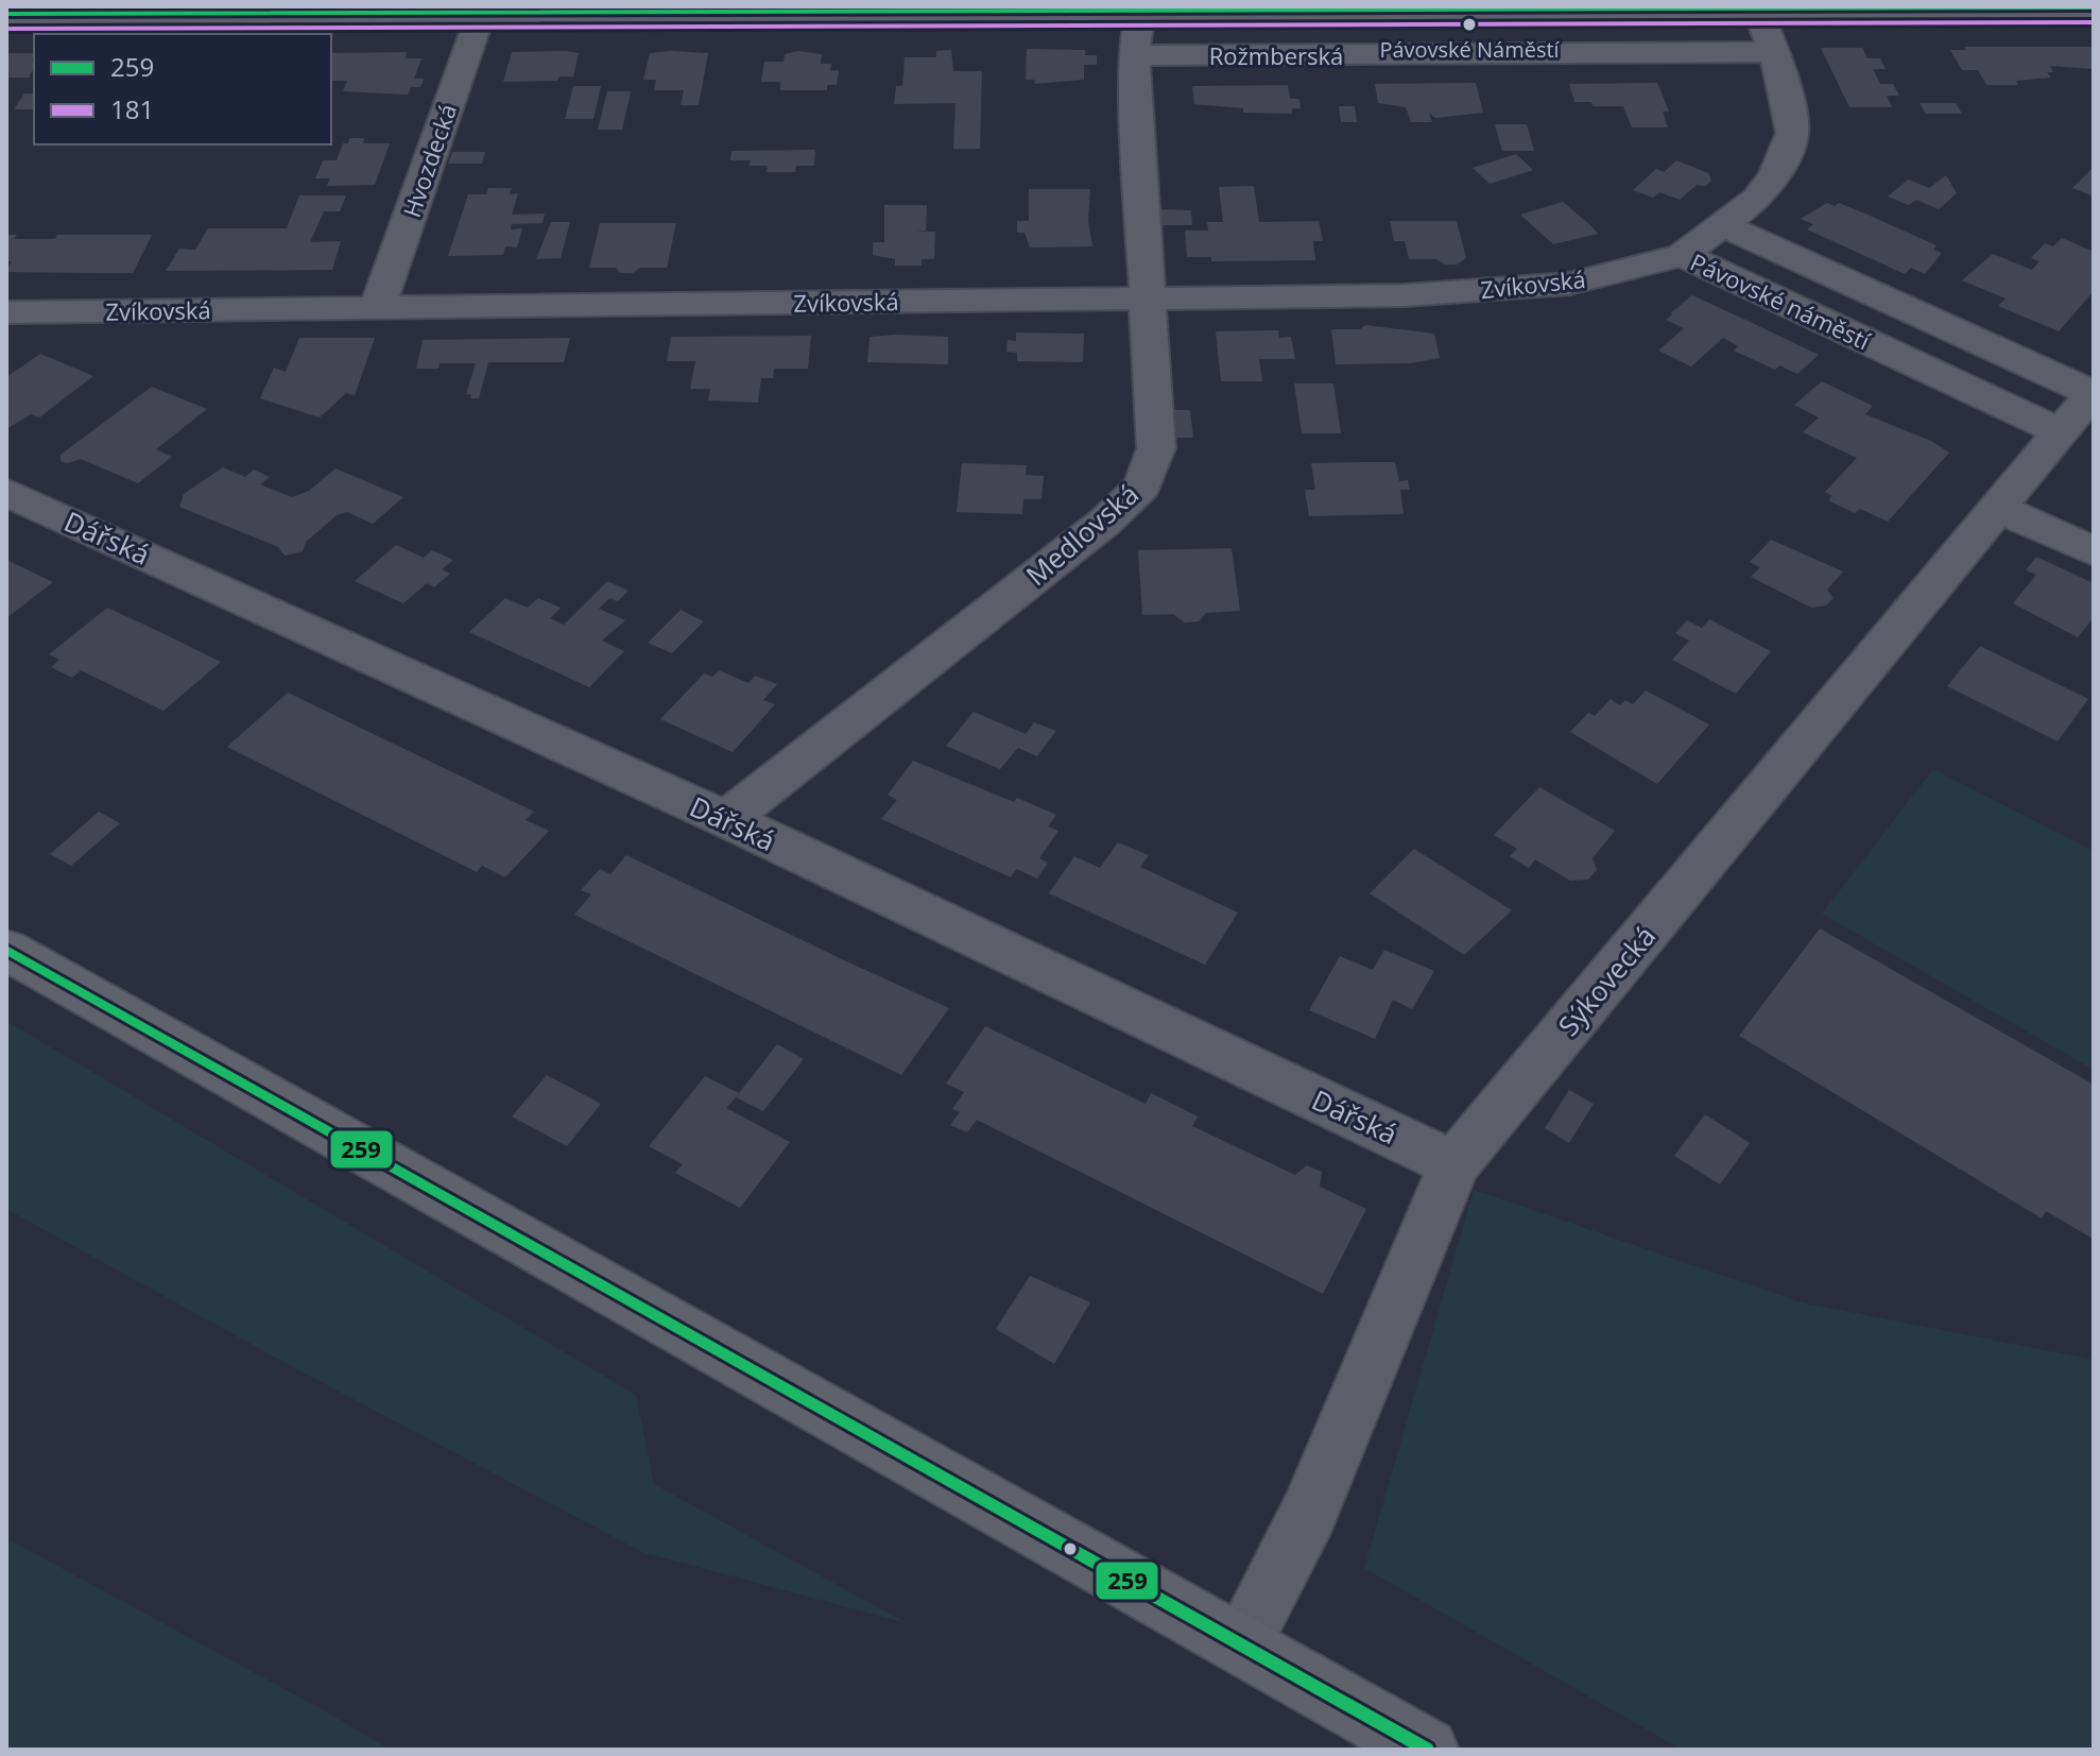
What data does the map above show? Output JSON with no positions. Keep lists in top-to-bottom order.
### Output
{
  "streets": {
    "street": [
      "Rožmberská",
      "Hvozdecká",
      "Zvíkovská",
      "Pávovské náměstí",
      "Medlovská",
      "Dářská",
      "Sýkovecká"
    ]
  },
  "crossings": [
    ["Rožmberská", "Hvozdecká"],
    ["Rožmberská", "Medlovská"],
    ["Hvozdecká", "Zvíkovská"],
    ["Zvíkovská", "Pávovské náměstí"],
    ["Zvíkovská", "Medlovská"],
    ["Pávovské náměstí", "Sýkovecká"],
    ["Medlovská", "Dářská"],
    ["Dářská", "Sýkovecká"]
  ],
  "places": ["Pávovské Náměstí"],
  "lines": ["transit line 259", "transit line 181"],
  "legend": ["259", "181"]
}
